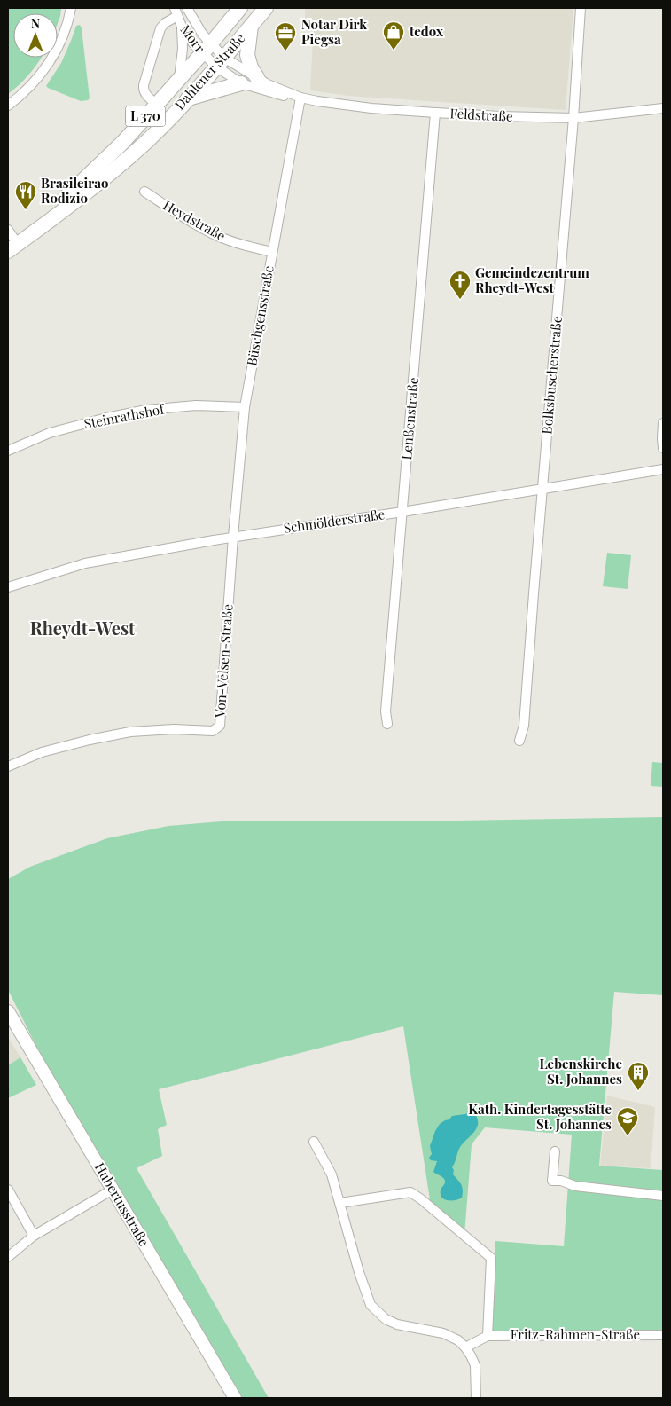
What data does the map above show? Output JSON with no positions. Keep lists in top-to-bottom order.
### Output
{
  "streets": {
    "main road": ["Dahlener Straße", "L 370", "Hubertusstraße"],
    "street": [
      "Morr",
      "Feldstraße",
      "Heydstraße",
      "Büschgensstraße",
      "Bolksbuscherstraße",
      "Steinrathshof",
      "Lenßenstraße",
      "Schmölderstraße",
      "Von-Velsen-Straße",
      "Fritz-Rahmen-Straße"
    ]
  },
  "crossings": [
    ["Morr", "Dahlener Straße"],
    ["Morr", "Feldstraße"],
    ["Dahlener Straße", "Feldstraße"],
    ["Feldstraße", "Büschgensstraße"],
    ["Feldstraße", "Bolksbuscherstraße"],
    ["Feldstraße", "Lenßenstraße"],
    ["Heydstraße", "Büschgensstraße"],
    ["Büschgensstraße", "Steinrathshof"],
    ["Büschgensstraße", "Schmölderstraße"],
    ["Büschgensstraße", "Von-Velsen-Straße"],
    ["Bolksbuscherstraße", "Schmölderstraße"],
    ["Lenßenstraße", "Schmölderstraße"],
    ["Schmölderstraße", "Von-Velsen-Straße"]
  ],
  "districts": ["Rheydt-West"],
  "places": {
    "shop": ["tedox"],
    "office": ["Notar Dirk Piegsa"],
    "restaurant": ["Brasileirao Rodizio"],
    "church": ["Gemeindezentrum Rheydt-West"],
    "building": ["Lebenskirche St. Johannes"],
    "school or university": ["Kath. Kindertagesstätte St. Johannes"]
  },
  "north": "top"
}
